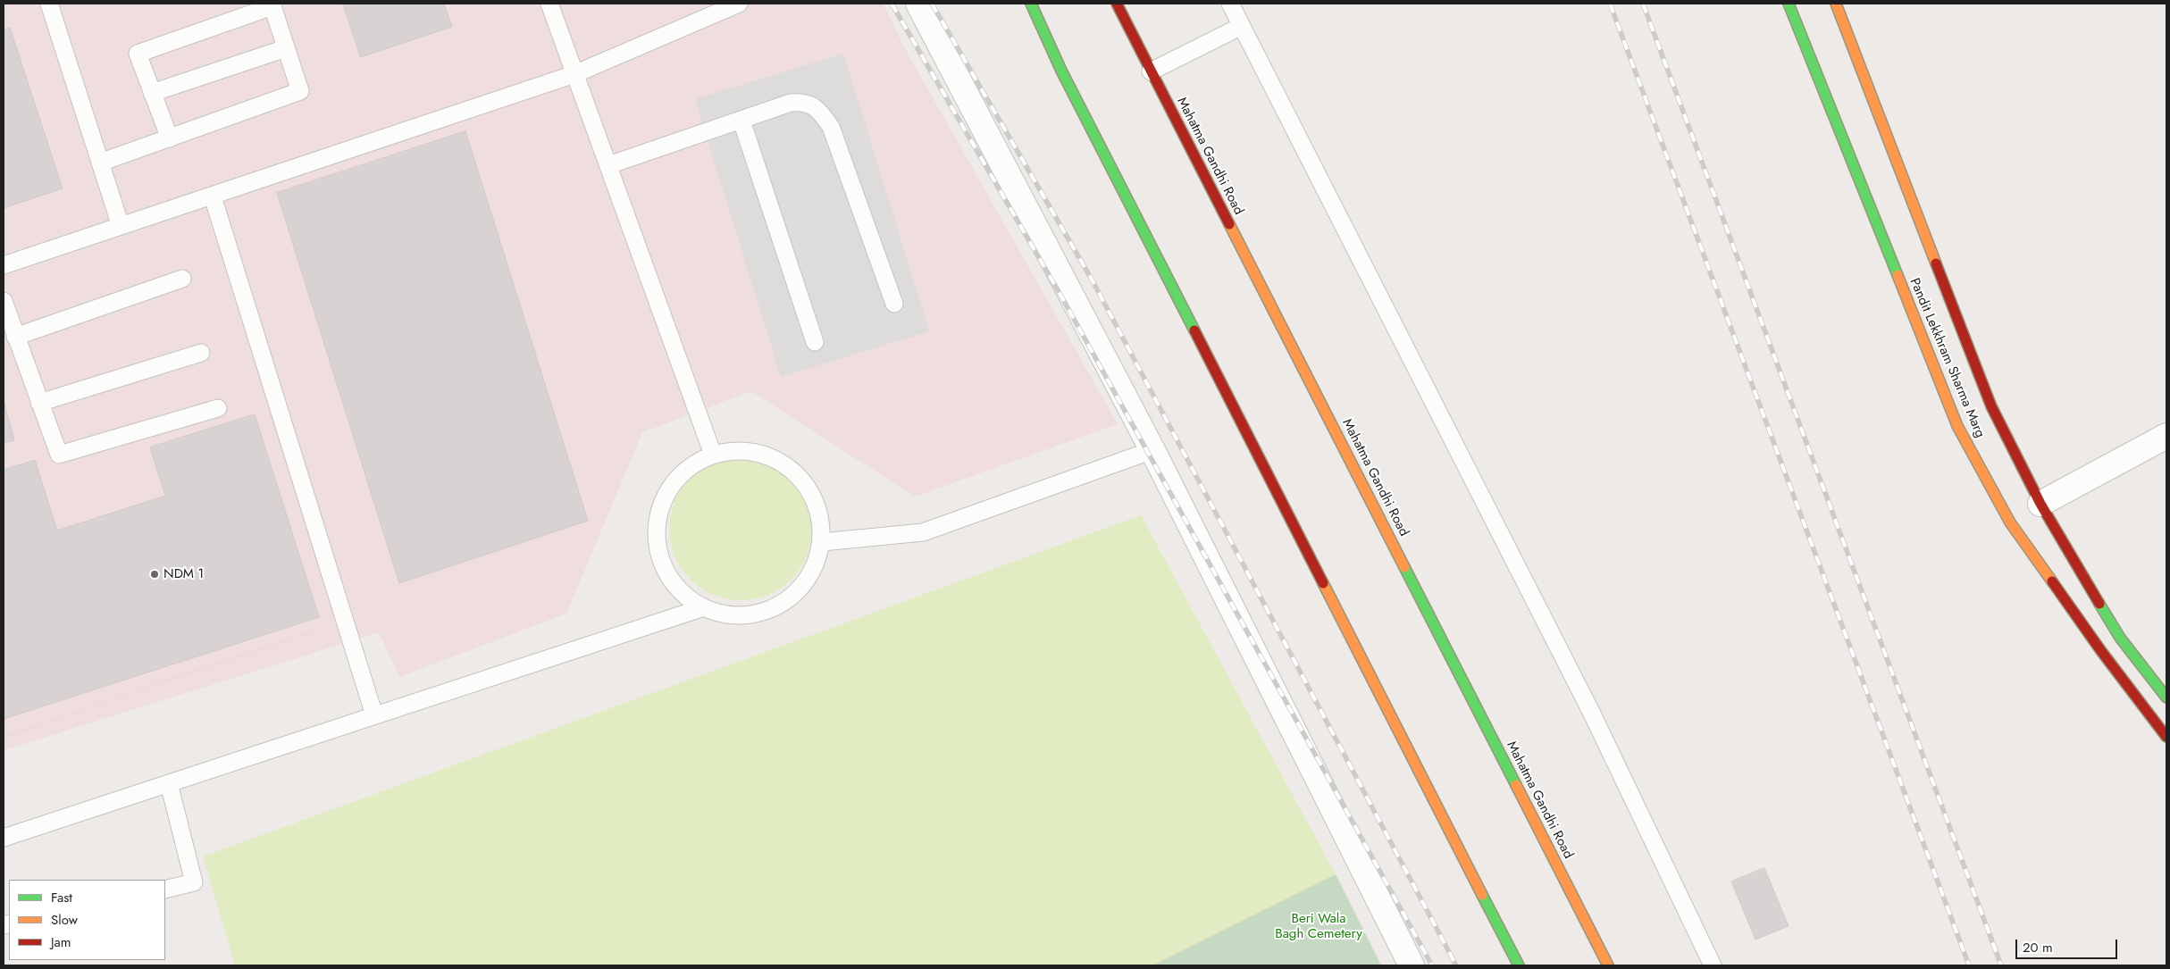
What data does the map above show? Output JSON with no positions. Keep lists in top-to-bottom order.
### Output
{
  "streets": {
    "main road": ["Mahatma Gandhi Road", "Pandit Lekkhram Sharma Marg"]
  },
  "parks": ["Beri Wala Bagh Cemetery"],
  "places": ["NDM 1"],
  "legend": ["Fast", "Slow", "Jam"],
  "scale_bar": "20 m"
}
